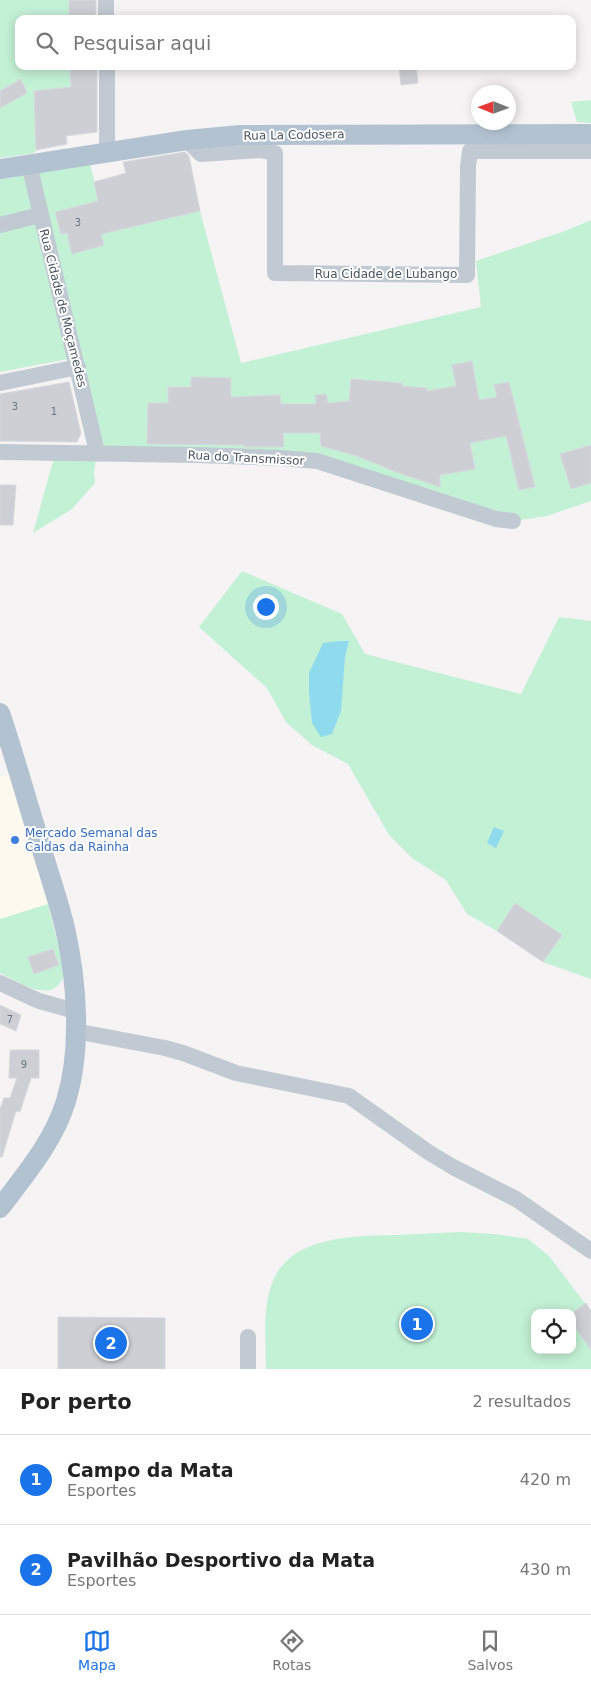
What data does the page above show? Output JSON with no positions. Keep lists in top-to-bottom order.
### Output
{
  "streets": {
    "main road": ["Rua La Codosera"],
    "street": ["Rua Cidade de Lubango", "Rua Cidade de Moçamedes", "Rua do Transmissor"]
  },
  "crossings": [
    ["Rua La Codosera", "Rua Cidade de Lubango"],
    ["Rua La Codosera", "Rua Cidade de Moçamedes"],
    ["Rua Cidade de Moçamedes", "Rua do Transmissor"]
  ],
  "places": ["Mercado Semanal das Caldas da Rainha"],
  "house_numbers": [
    "3",
    "3",
    "1",
    "7",
    "9"
  ],
  "north": "left",
  "page": {
    "search": "Pesquisar aqui",
    "pins": ["1", "2"],
    "heading": ["Por perto", "2 resultados"],
    "list": [
      {
        "mark": "1",
        "name": "Campo da Mata",
        "note": "Esportes",
        "value": "420 m"
      },
      {
        "mark": "2",
        "name": "Pavilhão Desportivo da Mata",
        "note": "Esportes",
        "value": "430 m"
      }
    ],
    "nav": ["Mapa", "Rotas", "Salvos"]
  }
}
